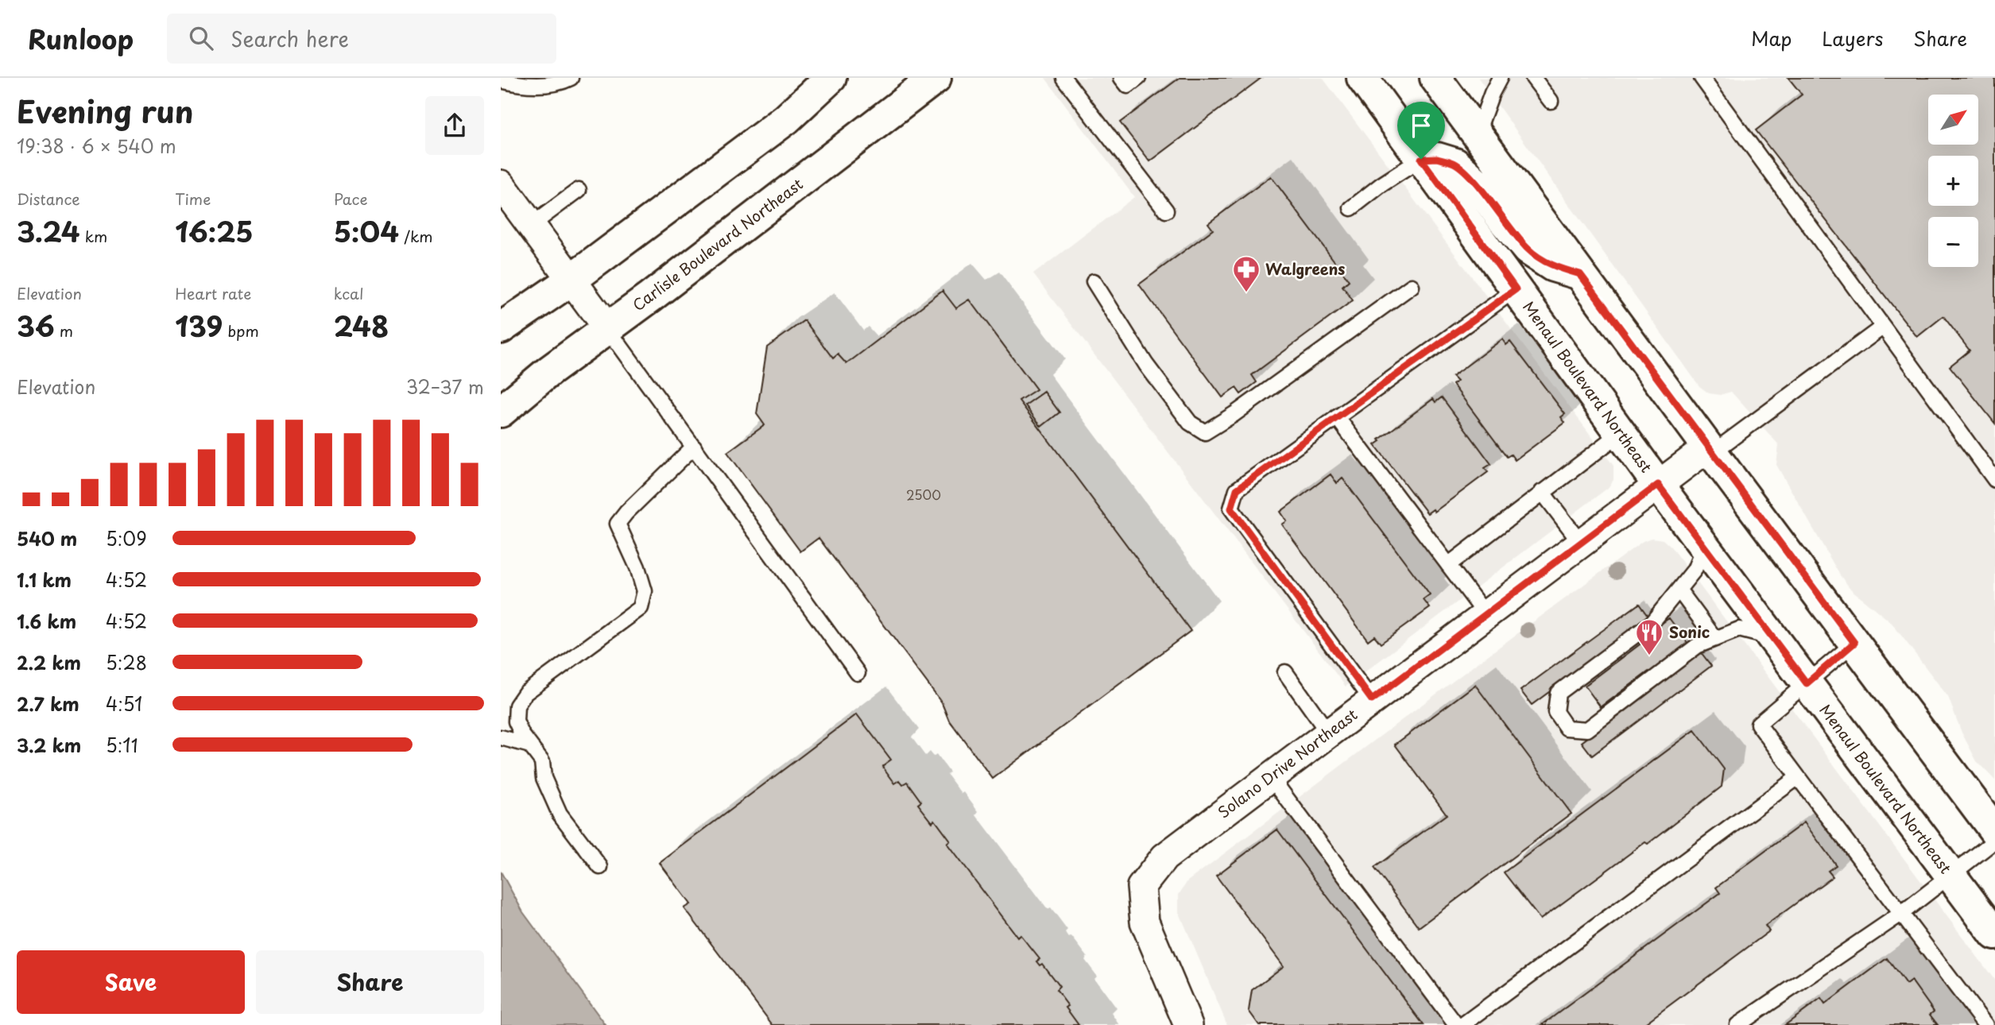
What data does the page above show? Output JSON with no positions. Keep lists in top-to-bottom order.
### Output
{
  "streets": {
    "main road": ["Carlisle Boulevard Northeast", "Menaul Boulevard Northeast"],
    "street": ["Solano Drive Northeast"]
  },
  "crossings": [
    ["Menaul Boulevard Northeast", "Solano Drive Northeast"]
  ],
  "places": {
    "pharmacy": ["Walgreens"],
    "restaurant": ["Sonic"]
  },
  "house_numbers": ["2500"],
  "north": "top right",
  "page": {
    "header": "Runloop",
    "search": "Search here",
    "nav": ["Map", "Layers", "Share"],
    "heading": ["Evening run", "19:38 · 6 × 540 m"],
    "map_buttons": ["+", "−"],
    "stats": [
      ["Distance", "3.24 km"],
      ["Time", "16:25"],
      ["Pace", "5:04 /km"],
      ["Elevation", "36 m"],
      ["Heart rate", "139 bpm"],
      ["kcal", "248"]
    ],
    "chart": ["Elevation", "32–37 m"],
    "list": [
      {
        "name": "540 m",
        "note": "5:09"
      },
      {
        "name": "1.1 km",
        "note": "4:52"
      },
      {
        "name": "1.6 km",
        "note": "4:52"
      },
      {
        "name": "2.2 km",
        "note": "5:28"
      },
      {
        "name": "2.7 km",
        "note": "4:51"
      },
      {
        "name": "3.2 km",
        "note": "5:11"
      }
    ],
    "buttons": ["Save", "Share"]
  }
}
